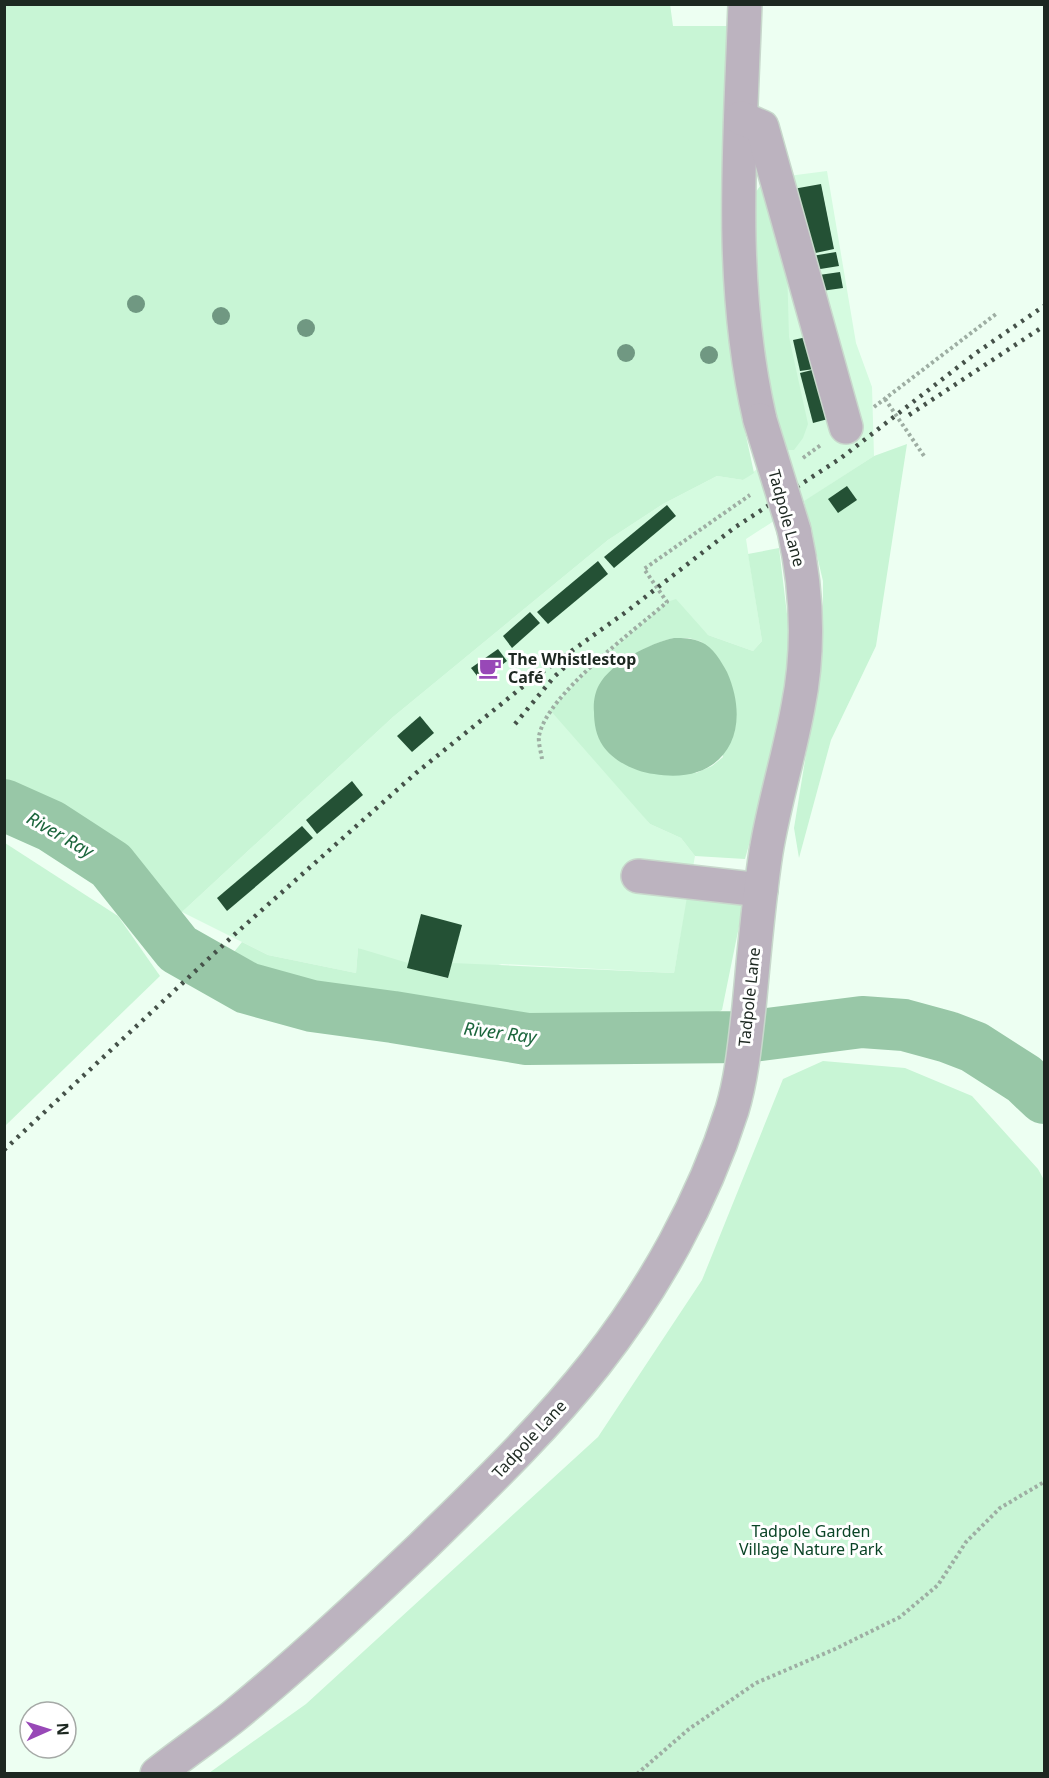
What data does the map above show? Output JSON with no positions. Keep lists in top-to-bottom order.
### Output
{
  "streets": {
    "street": ["Tadpole Lane"]
  },
  "water": ["River Ray"],
  "parks": ["Tadpole Garden Village Nature Park"],
  "places": {
    "cafe": ["The Whistlestop Café"]
  },
  "north": "right"
}
